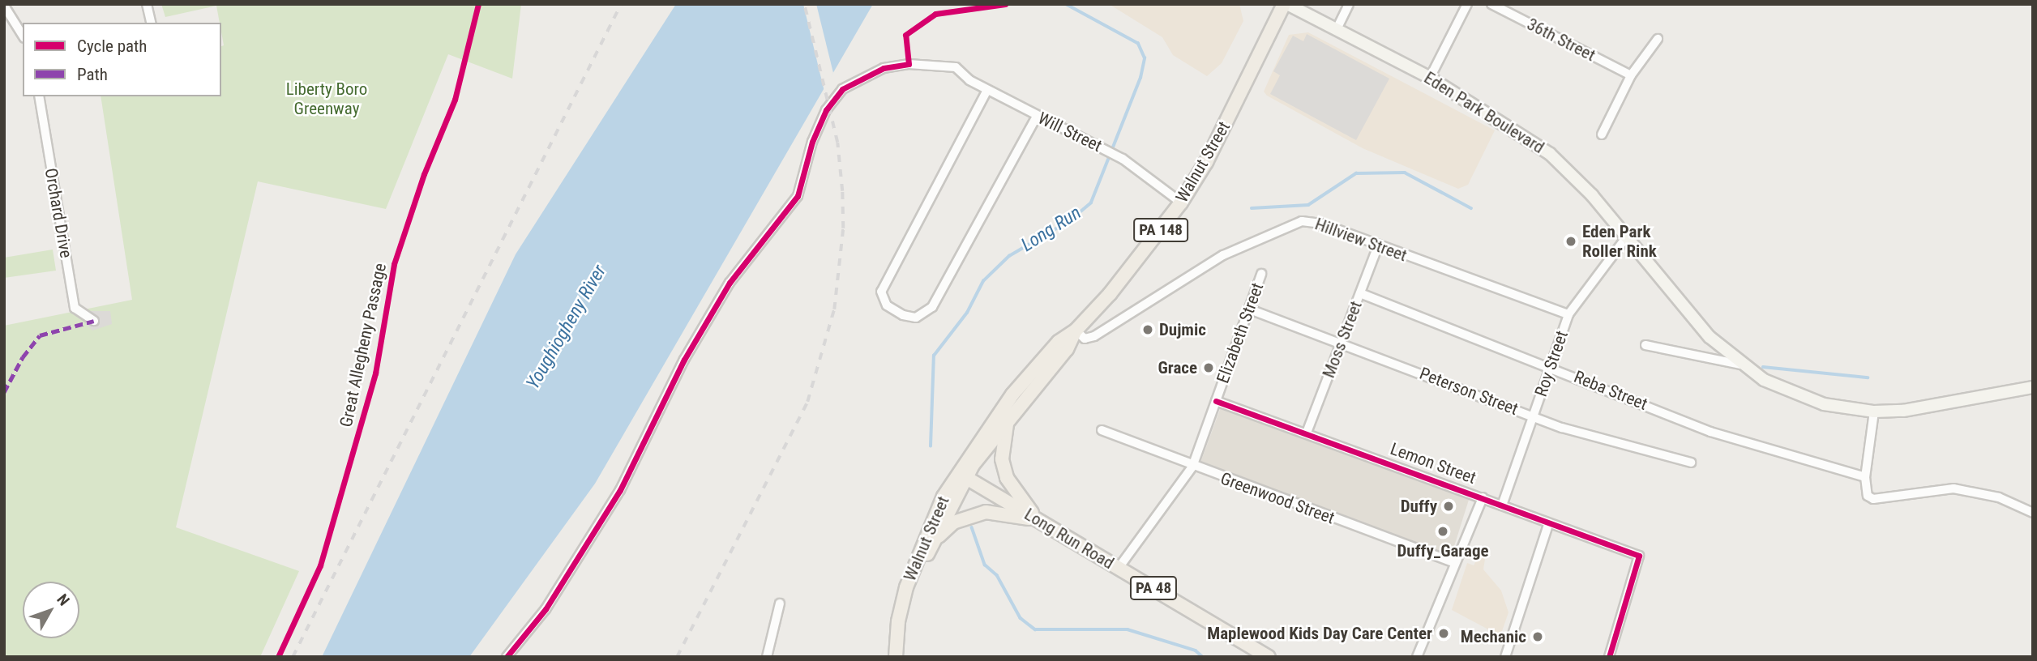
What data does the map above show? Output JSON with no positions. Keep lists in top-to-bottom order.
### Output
{
  "streets": {
    "main road": [
      "Eden Park Boulevard",
      "Walnut Street",
      "PA 148",
      "Long Run Road",
      "PA 48"
    ],
    "street": [
      "36th Street",
      "Will Street",
      "Orchard Drive",
      "Hillview Street",
      "Elizabeth Street",
      "Moss Street",
      "Roy Street",
      "Reba Street",
      "Peterson Street",
      "Lemon Street",
      "Greenwood Street"
    ],
    "cycle path": ["Great Allegheny Passage"]
  },
  "crossings": [
    ["Eden Park Boulevard", "Walnut Street"],
    ["Eden Park Boulevard", "Roy Street"],
    ["Will Street", "Walnut Street"],
    ["Walnut Street", "Hillview Street"],
    ["Walnut Street", "Long Run Road"],
    ["Walnut Street", "PA 48"],
    ["Hillview Street", "Moss Street"],
    ["Hillview Street", "Roy Street"],
    ["Elizabeth Street", "Peterson Street"],
    ["Elizabeth Street", "Lemon Street"],
    ["Elizabeth Street", "Greenwood Street"],
    ["Elizabeth Street", "Long Run Road"],
    ["Moss Street", "Reba Street"],
    ["Moss Street", "Peterson Street"],
    ["Moss Street", "Lemon Street"],
    ["Roy Street", "Reba Street"],
    ["Roy Street", "Peterson Street"],
    ["Roy Street", "Lemon Street"],
    ["Long Run Road", "PA 48"]
  ],
  "water": ["Long Run", "Youghiogheny River"],
  "parks": ["Liberty Boro Greenway"],
  "places": [
    "Eden Park Roller Rink",
    "Dujmic",
    "Grace",
    "Duffy",
    "Duffy_Garage",
    "Maplewood Kids Day Care Center",
    "Mechanic"
  ],
  "legend": ["Cycle path", "Path"],
  "north": "top right"
}
